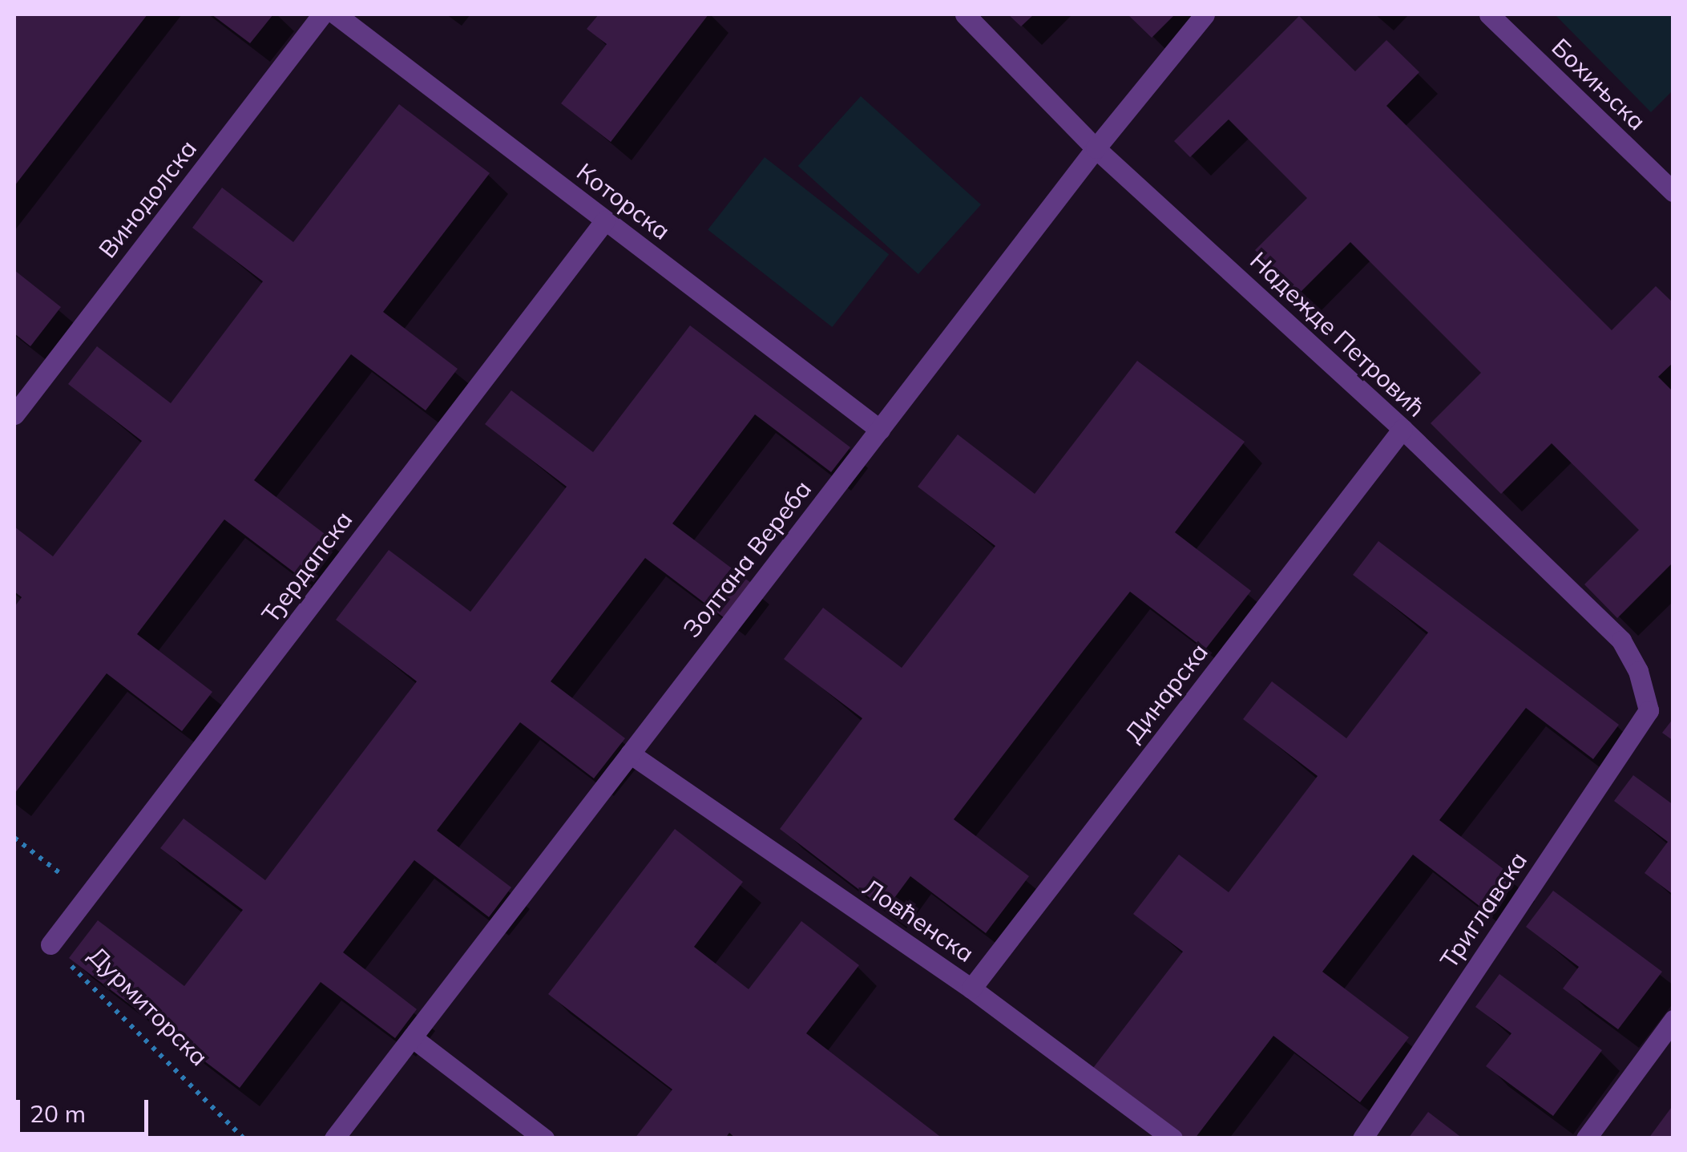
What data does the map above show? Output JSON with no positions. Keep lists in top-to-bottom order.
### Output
{
  "streets": {
    "street": [
      "Бохињска",
      "Винодолска",
      "Которска",
      "Надежде Петровић",
      "Золтана Вереба",
      "Ђердапска",
      "Динарска",
      "Триглавска",
      "Ловћенска"
    ],
    "path": ["Дурмиторска"]
  },
  "crossings": [
    ["Которска", "Золтана Вереба"],
    ["Которска", "Ђердапска"],
    ["Надежде Петровић", "Золтана Вереба"],
    ["Надежде Петровић", "Динарска"],
    ["Надежде Петровић", "Триглавска"],
    ["Золтана Вереба", "Ловћенска"],
    ["Ђердапска", "Дурмиторска"],
    ["Динарска", "Ловћенска"]
  ],
  "scale_bar": "20 m"
}
